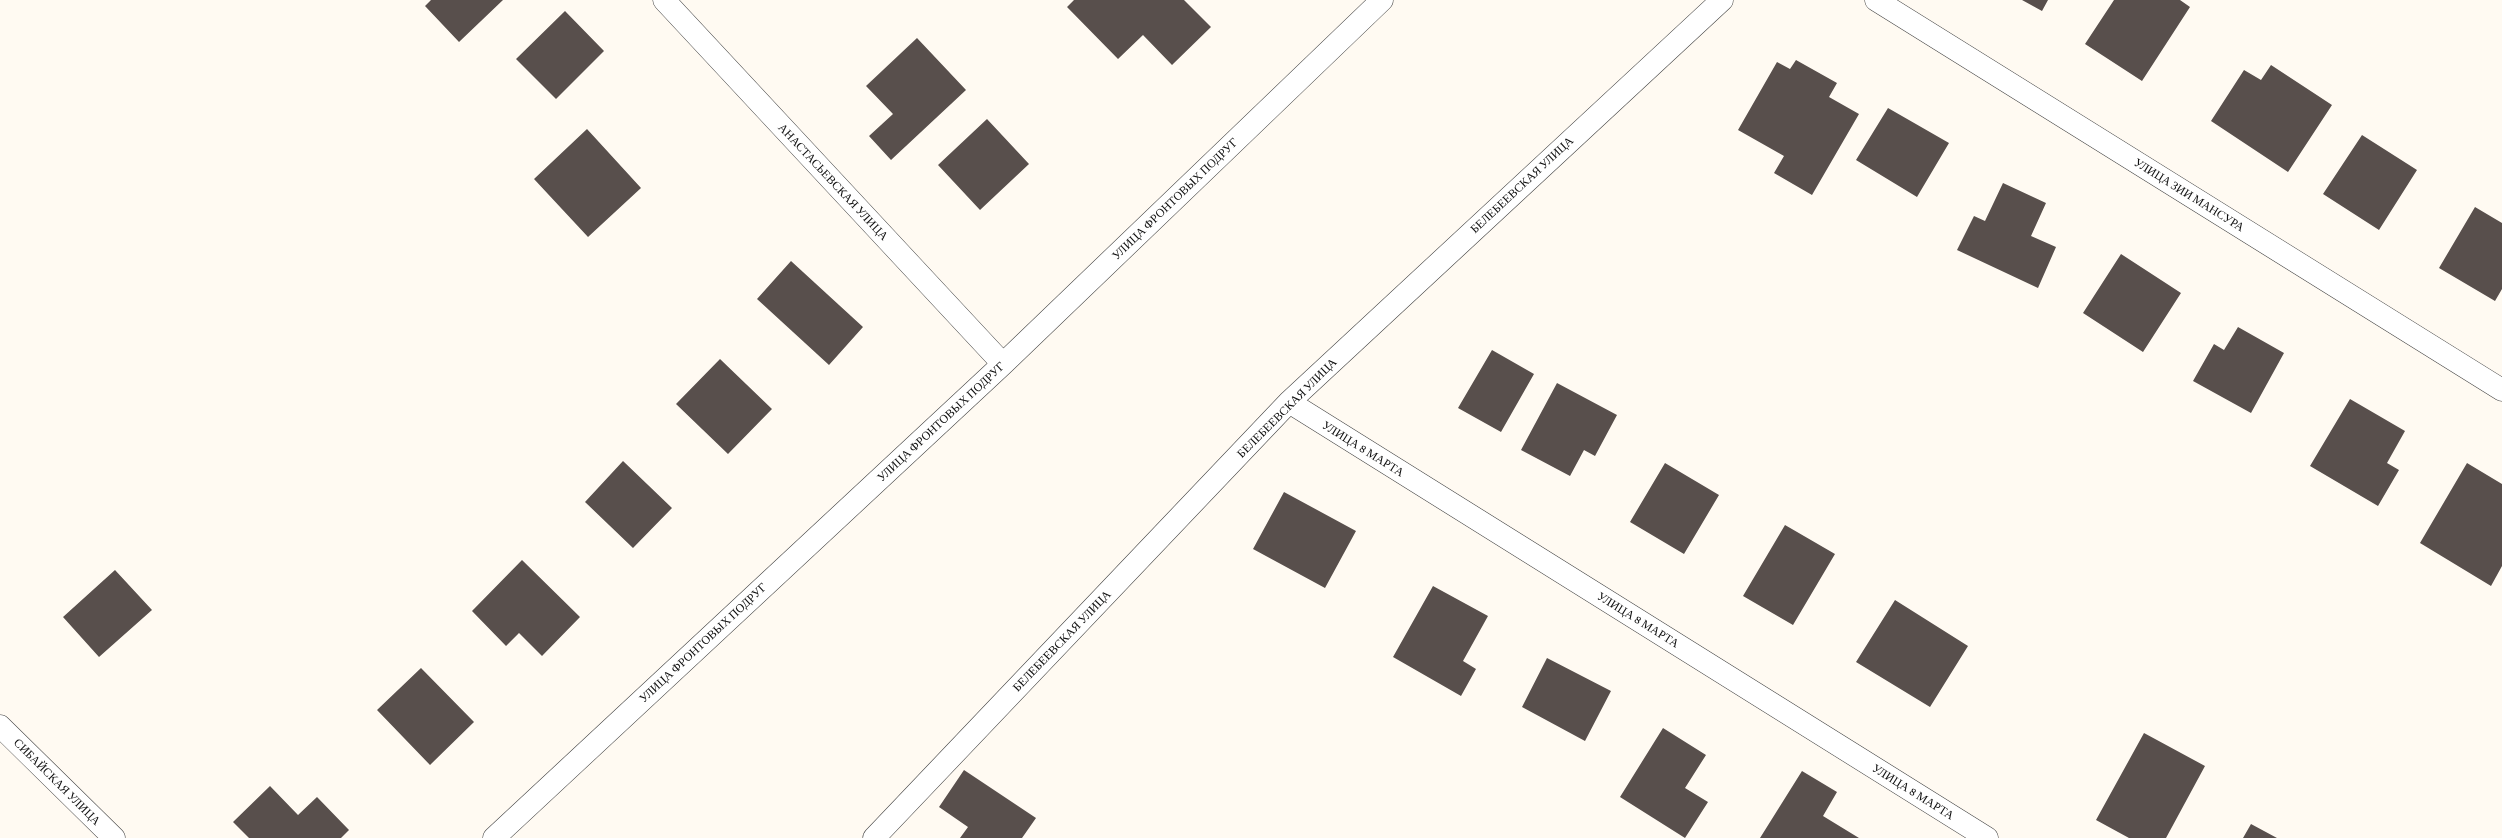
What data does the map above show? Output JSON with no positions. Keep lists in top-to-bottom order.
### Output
{
  "streets": {
    "street": [
      "АНАСТАСЬЕВСКАЯ УЛИЦА",
      "БЕЛЕБЕЕВСКАЯ УЛИЦА",
      "УЛИЦА ЗИИ МАНСУРА",
      "УЛИЦА ФРОНТОВЫХ ПОДРУГ",
      "УЛИЦА 8 МАРТА",
      "СИБАЙСКАЯ УЛИЦА"
    ]
  },
  "crossings": [
    ["АНАСТАСЬЕВСКАЯ УЛИЦА", "УЛИЦА ФРОНТОВЫХ ПОДРУГ"],
    ["БЕЛЕБЕЕВСКАЯ УЛИЦА", "УЛИЦА 8 МАРТА"]
  ]
}
